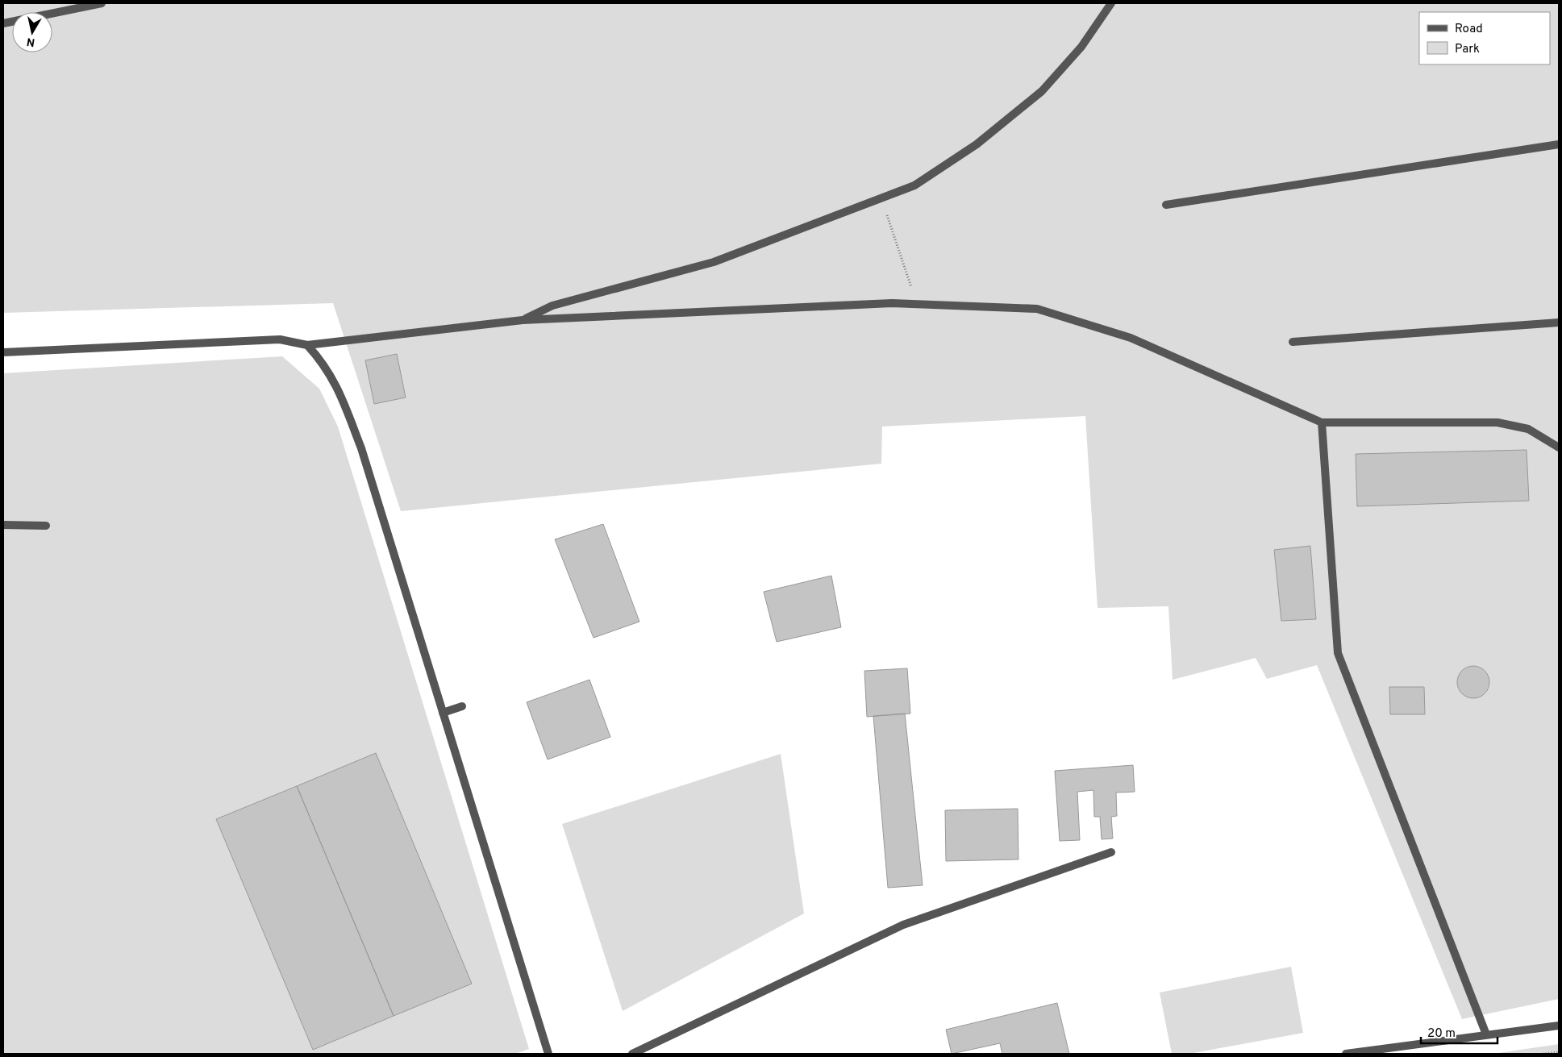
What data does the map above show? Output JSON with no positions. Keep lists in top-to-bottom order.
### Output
{
  "legend": ["Road", "Park"],
  "scale_bar": "20 m",
  "north": "bottom"
}
